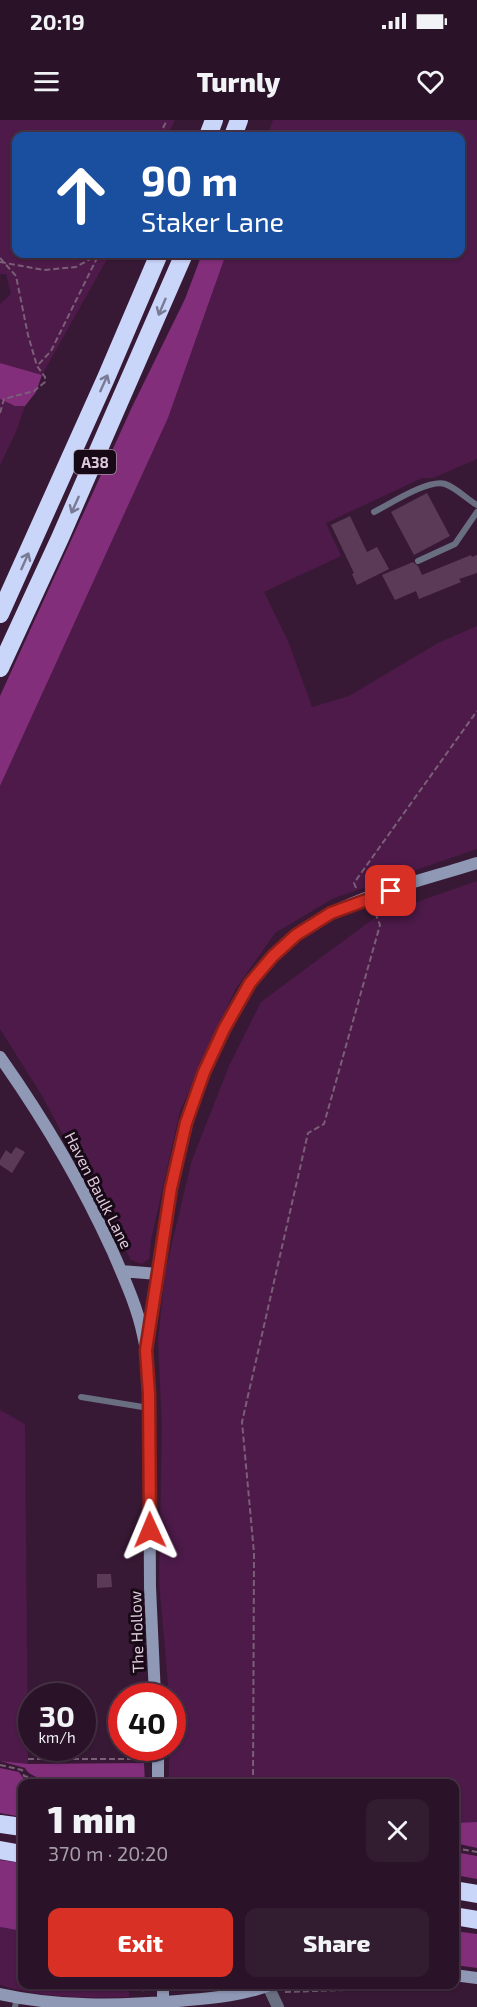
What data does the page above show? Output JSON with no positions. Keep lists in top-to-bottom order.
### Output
{
  "streets": {
    "highway": ["A38"],
    "street": ["Haven Baulk Lane", "The Hollow"]
  },
  "crossings": [
    ["Haven Baulk Lane", "The Hollow"]
  ],
  "page": {
    "status": "20:19",
    "header": "Turnly",
    "turn": ["90 m", "Staker Lane"],
    "speed": "30 km/h",
    "limit": "40",
    "heading": ["1 min", "370 m · 20:20"],
    "buttons": ["Exit", "Share"]
  }
}
